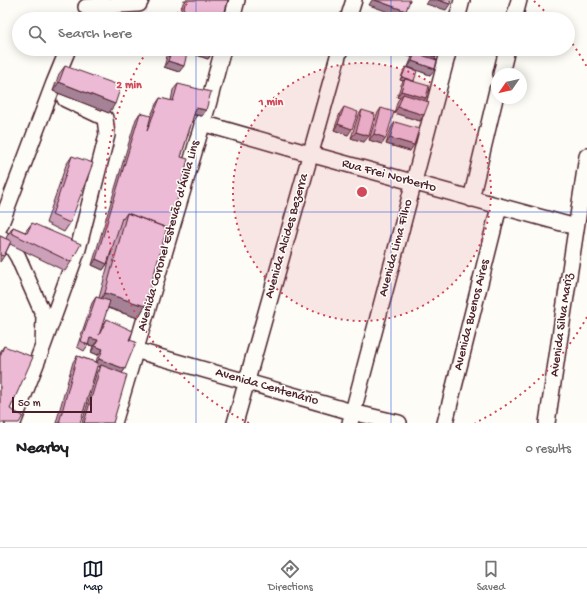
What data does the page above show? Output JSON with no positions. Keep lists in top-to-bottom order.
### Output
{
  "streets": {
    "street": [
      "Rua Frei Norberto",
      "Avenida Coronel Estevão d'Ávila Lins",
      "Avenida Alcides Bezerra",
      "Avenida Lima Filho",
      "Avenida Buenos Aires",
      "Avenida Silva Mariz",
      "Avenida Centenário"
    ]
  },
  "crossings": [
    ["Rua Frei Norberto", "Avenida Coronel Estevão d'Ávila Lins"],
    ["Rua Frei Norberto", "Avenida Alcides Bezerra"],
    ["Rua Frei Norberto", "Avenida Lima Filho"],
    ["Rua Frei Norberto", "Avenida Buenos Aires"],
    ["Rua Frei Norberto", "Avenida Silva Mariz"],
    ["Avenida Coronel Estevão d'Ávila Lins", "Avenida Centenário"],
    ["Avenida Alcides Bezerra", "Avenida Centenário"],
    ["Avenida Lima Filho", "Avenida Centenário"]
  ],
  "scale_bar": "50 m",
  "north": "bottom left",
  "page": {
    "search": "Search here",
    "scale": "50 m",
    "heading": ["Nearby", "0 results"],
    "nav": ["Map", "Directions", "Saved"]
  },
  "rings": ["2 min", "1 min"]
}
